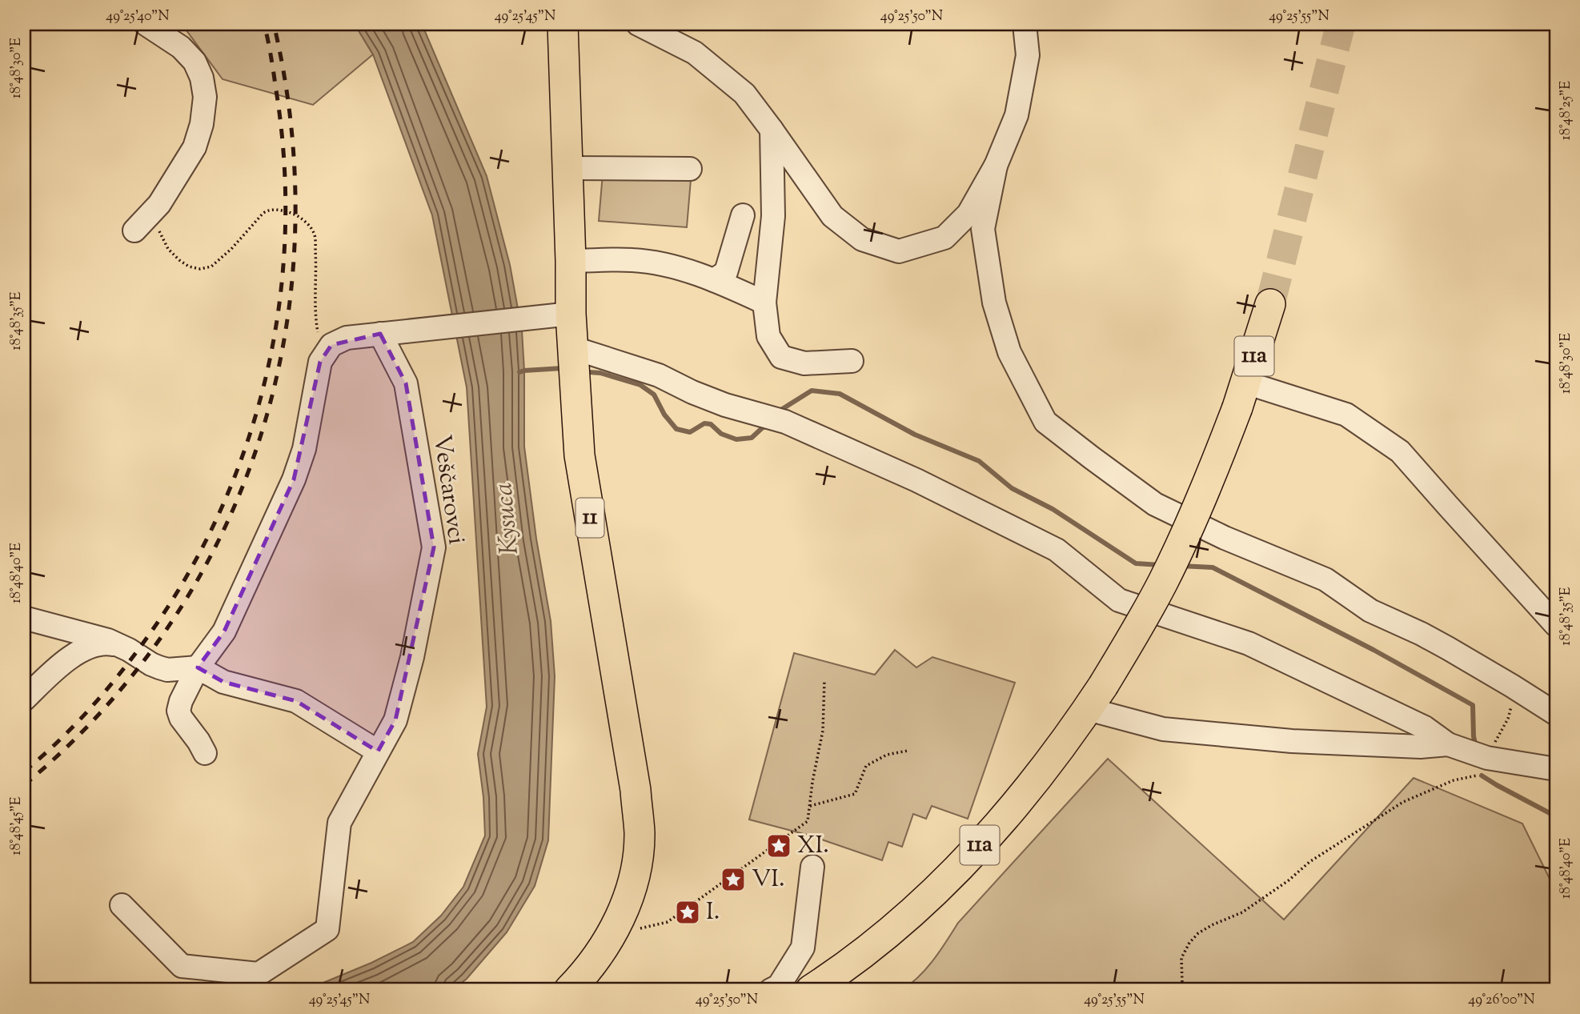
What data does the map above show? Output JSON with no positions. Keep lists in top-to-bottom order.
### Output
{
  "streets": {
    "main road": ["11a", "11"],
    "street": ["Veščarovci"]
  },
  "water": ["Kysuca"],
  "places": {
    "place": ["XI.", "VI.", "I."]
  },
  "coordinates": [
    "49°25'40\"N",
    "49°25'45\"N",
    "49°25'50\"N",
    "49°25'55\"N",
    "18°48'30\"E",
    "18°48'25\"E",
    "18°48'35\"E",
    "18°48'40\"E",
    "18°48'45\"E",
    "49°26'00\"N"
  ]
}
